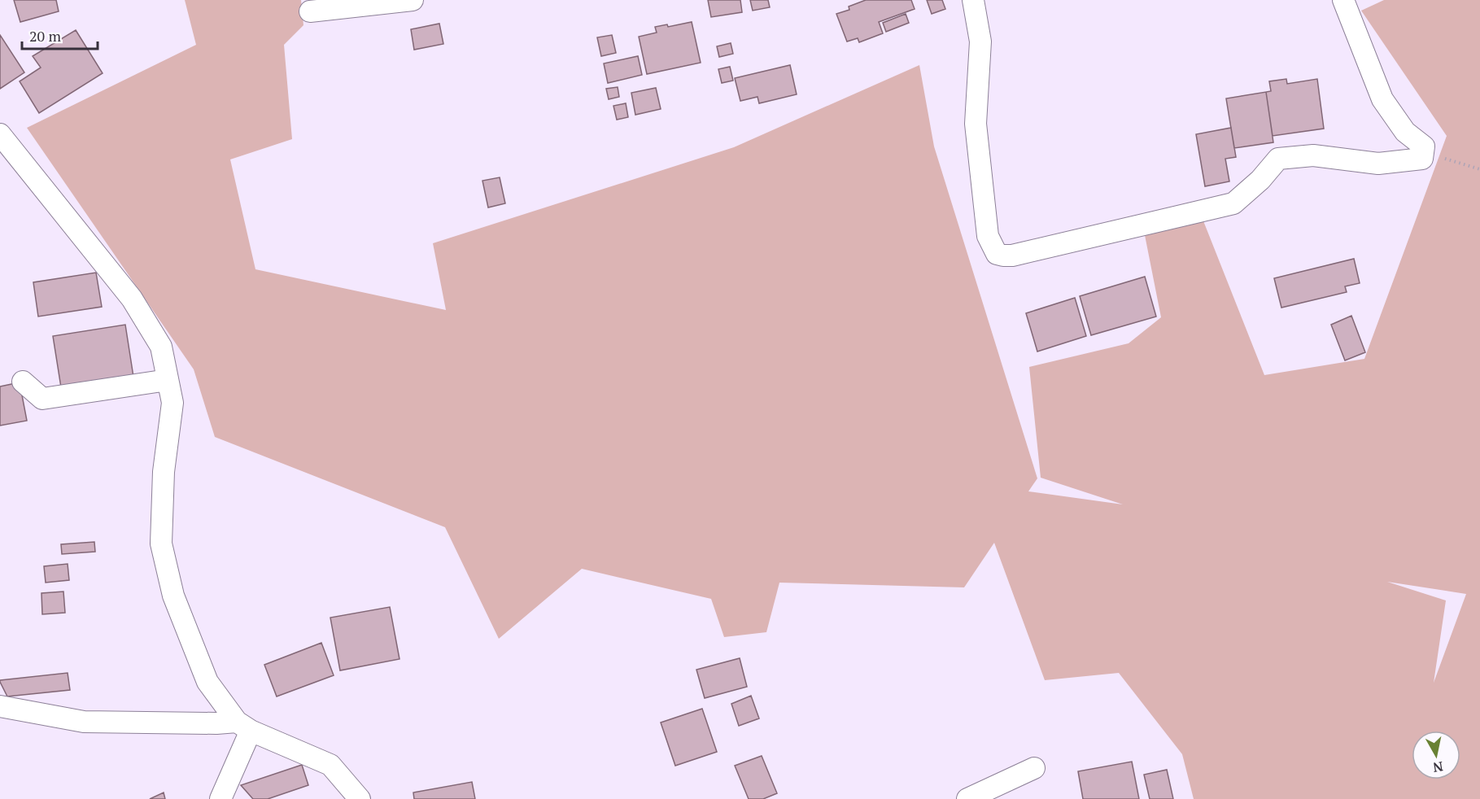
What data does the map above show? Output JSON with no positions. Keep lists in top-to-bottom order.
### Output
{
  "scale_bar": "20 m",
  "north": "bottom"
}
